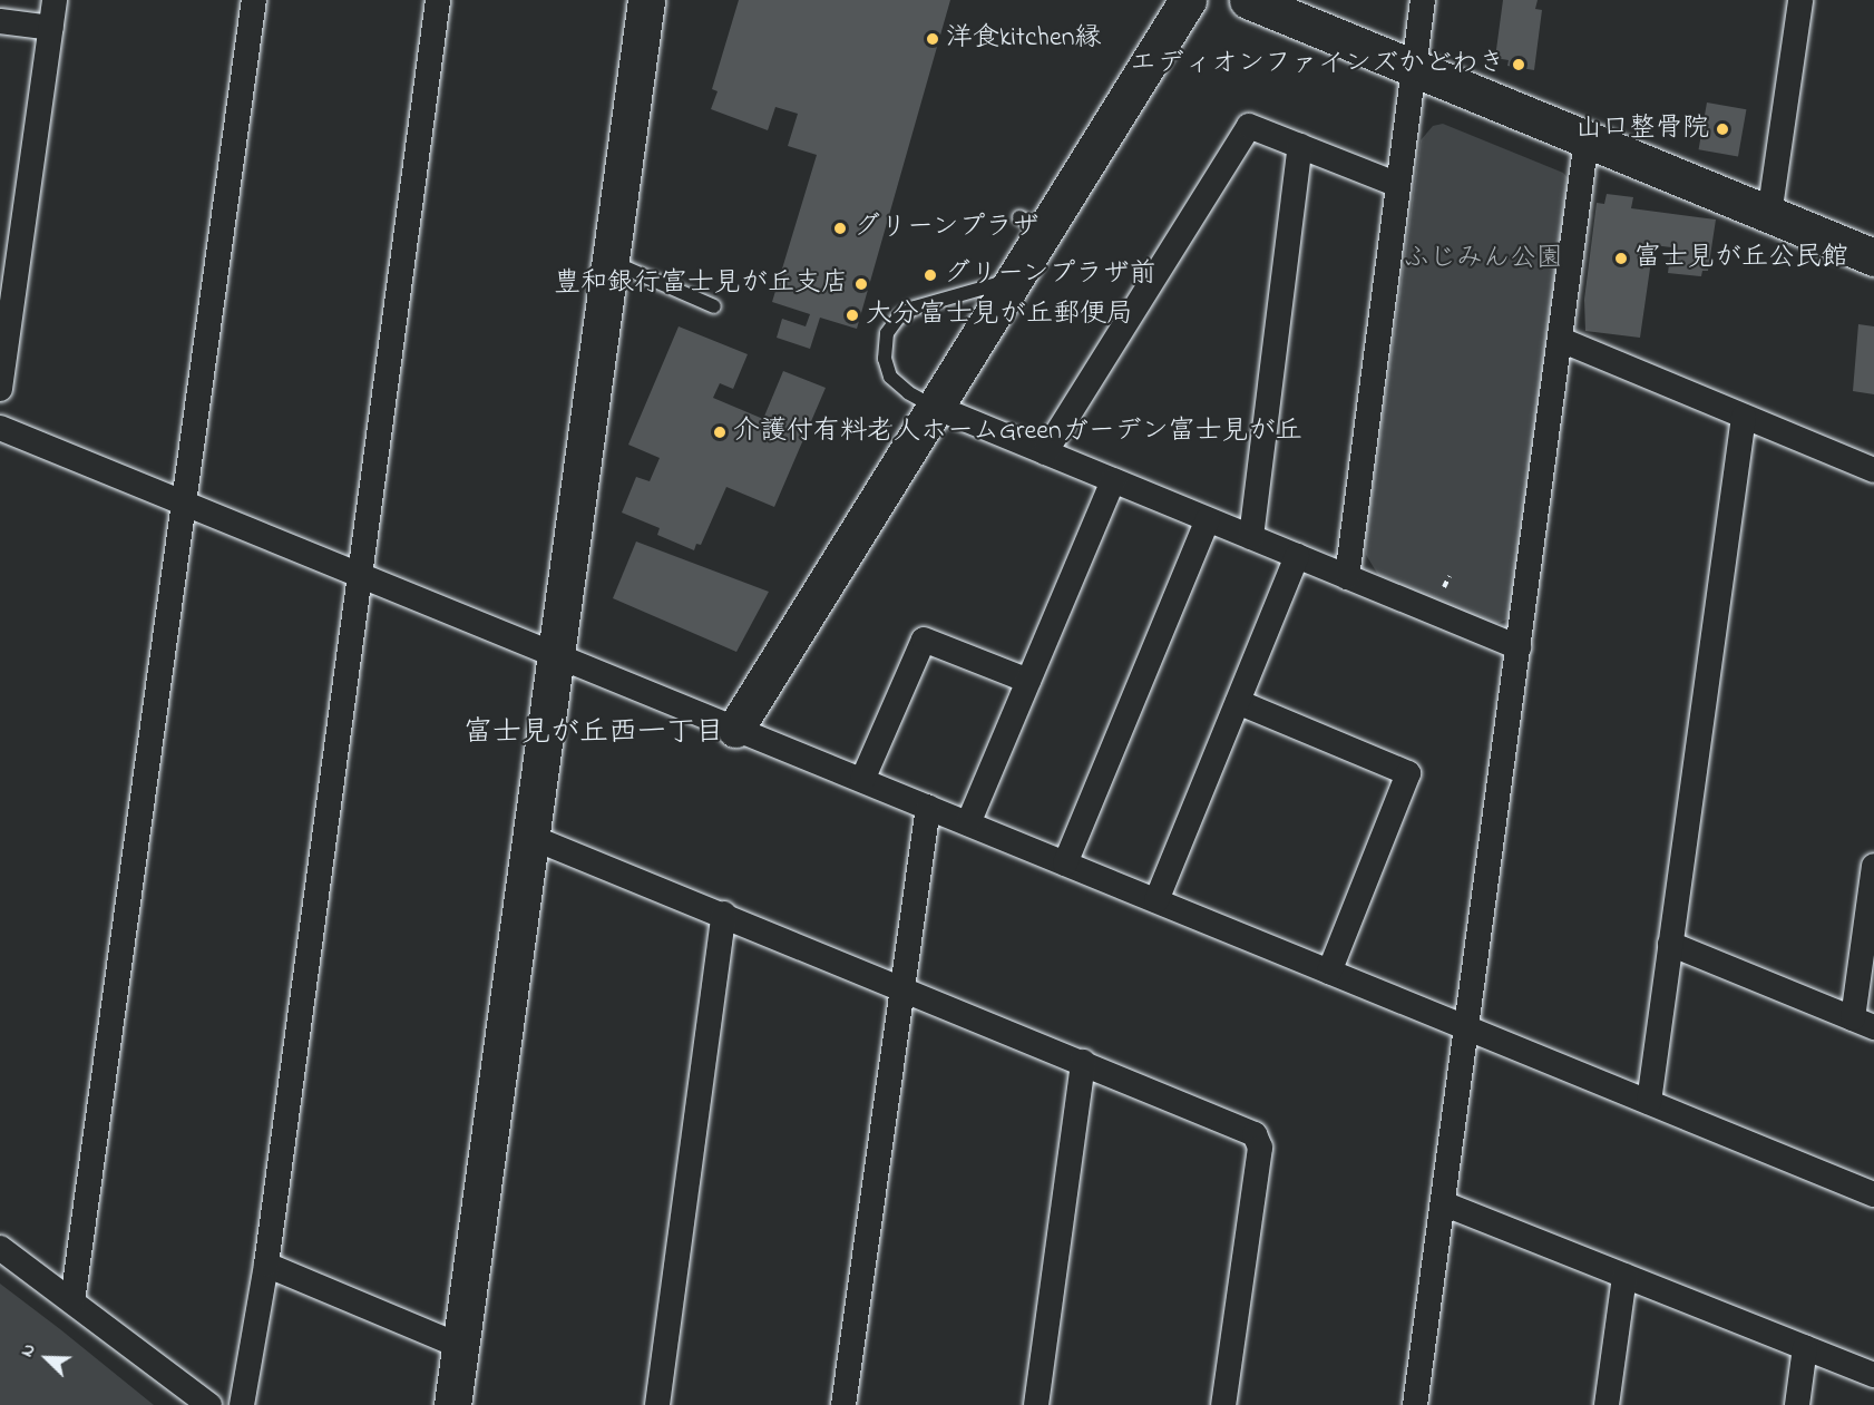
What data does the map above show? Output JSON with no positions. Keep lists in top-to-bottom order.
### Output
{
  "districts": ["富士見が丘西一丁目"],
  "parks": ["ふじみん公園"],
  "places": [
    "洋食kitchen縁",
    "エディオンファインズかどわき",
    "山口整骨院",
    "グリーンプラザ",
    "富士見が丘公民館",
    "グリーンプラザ前",
    "豊和銀行富士見が丘支店",
    "大分富士見が丘郵便局",
    "介護付有料老人ホームGreenガーデン富士見が丘"
  ],
  "north": "top left"
}
